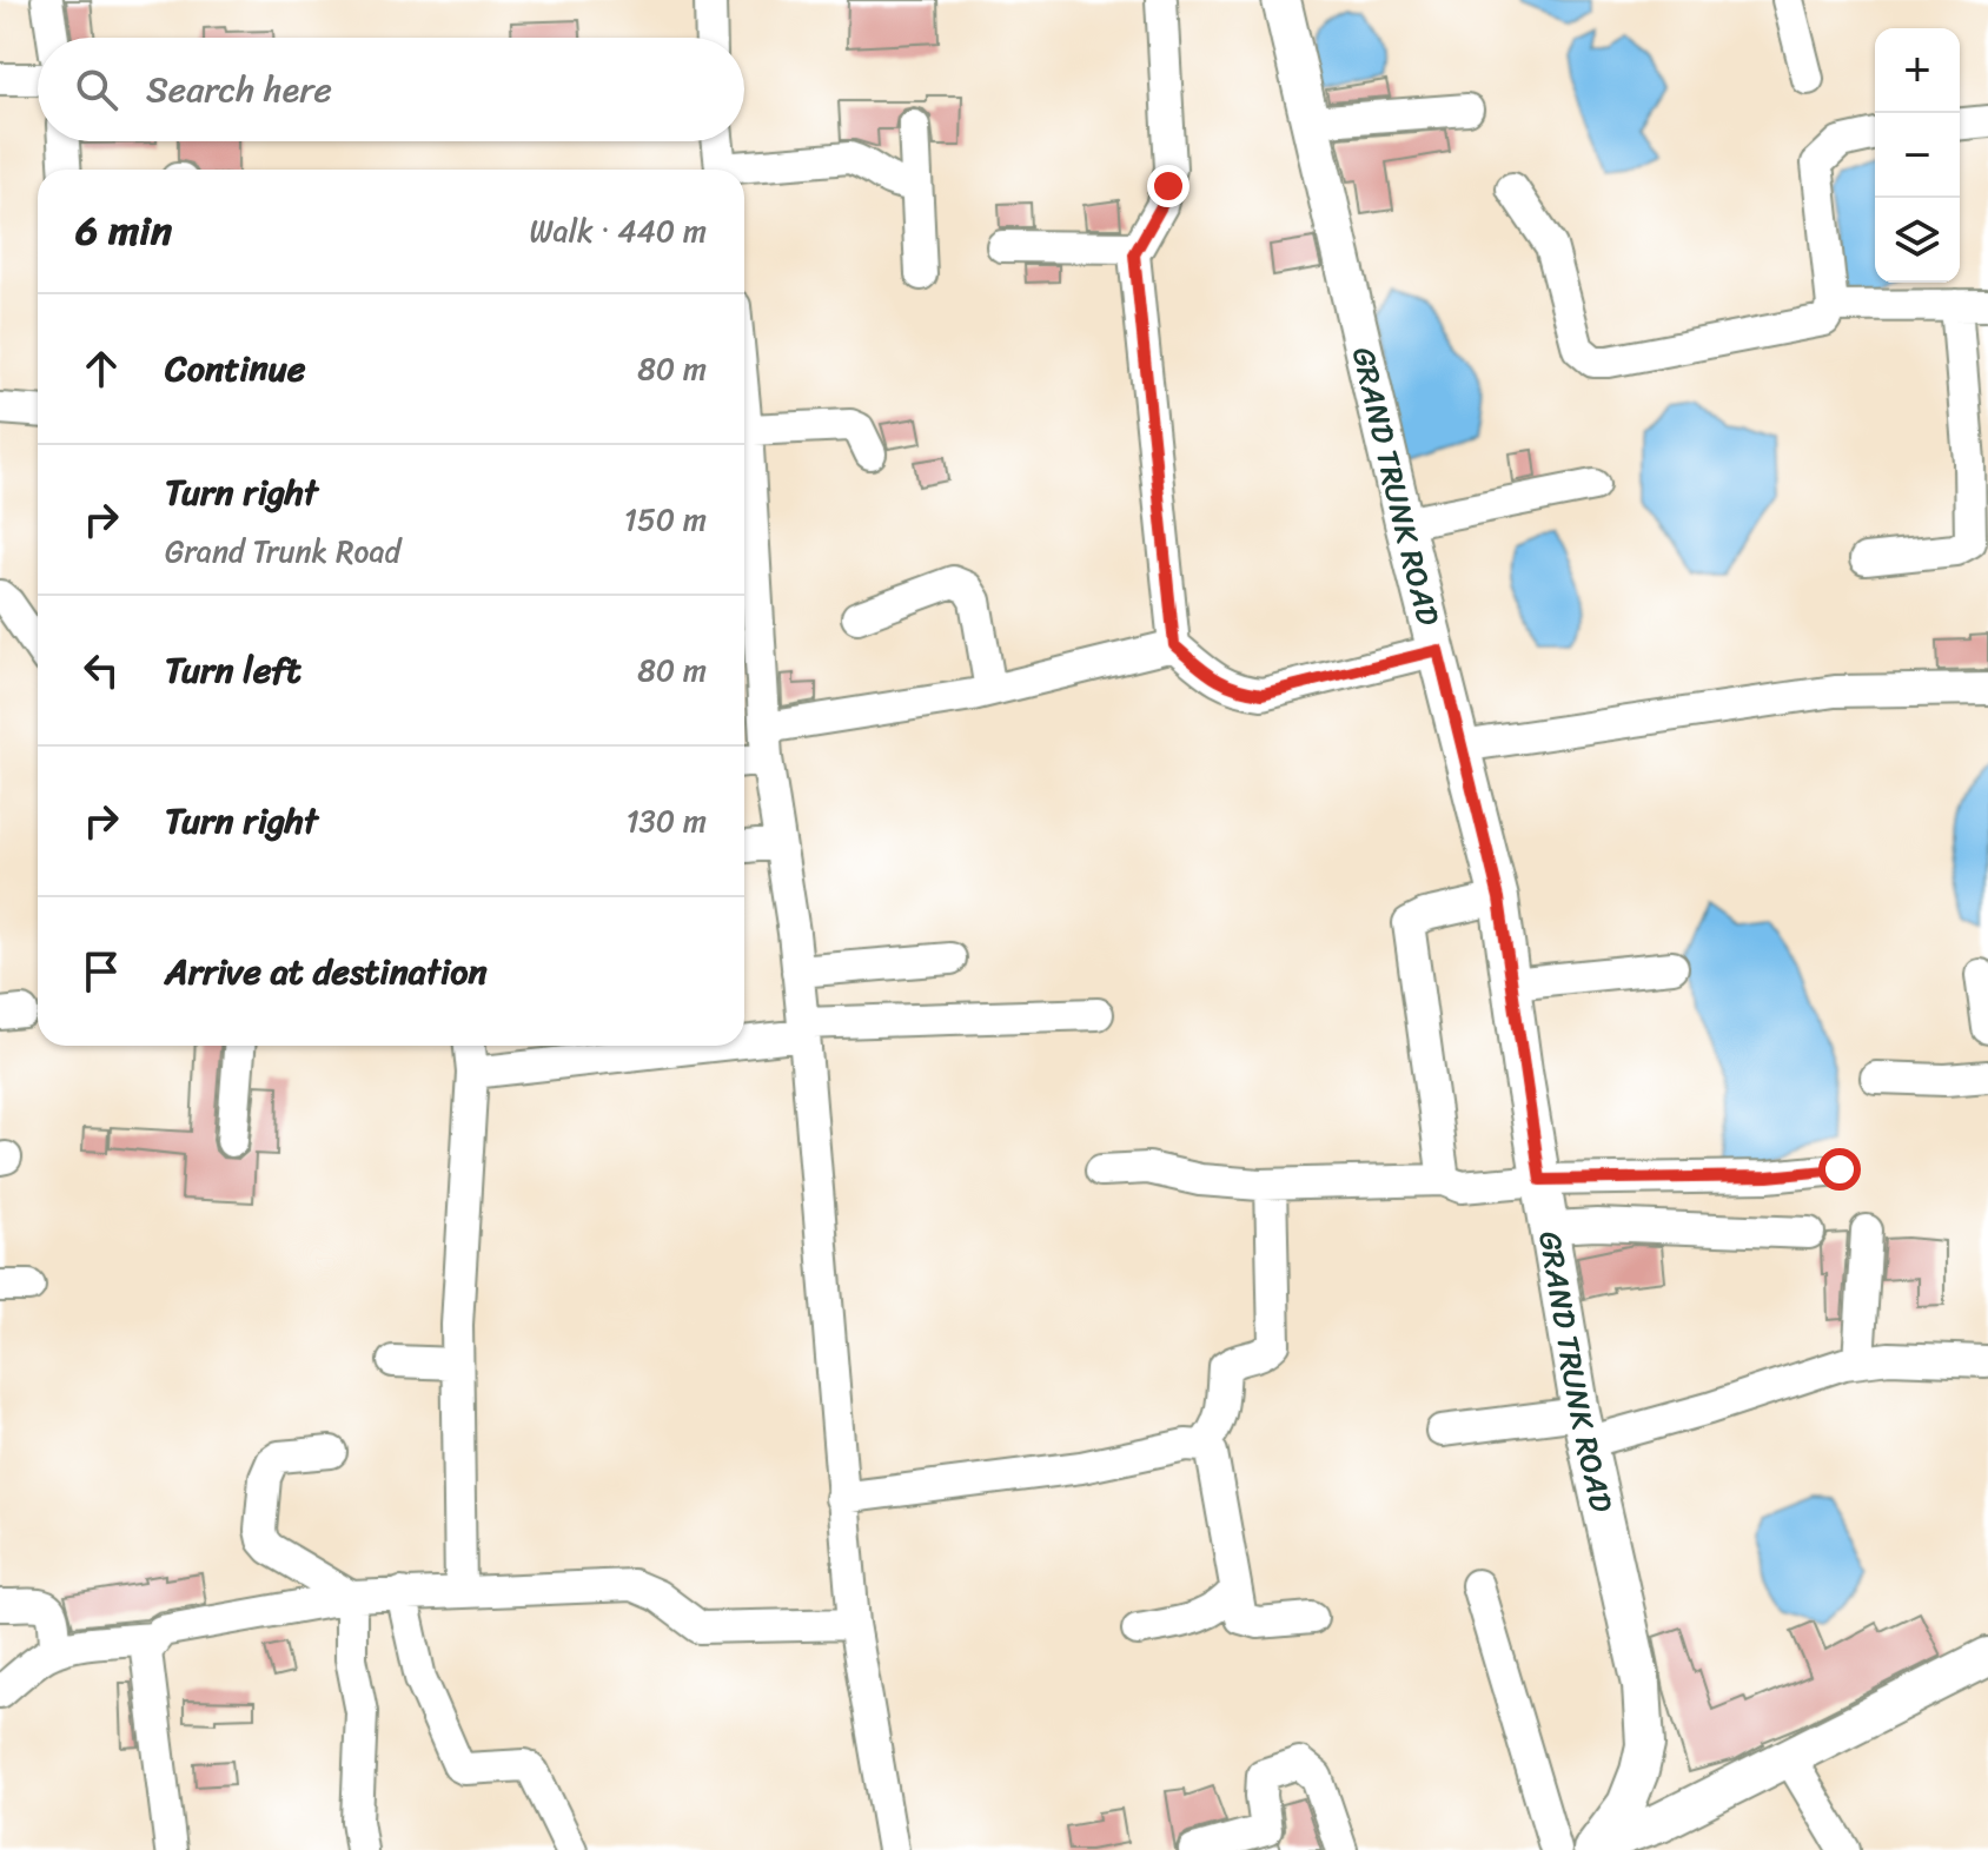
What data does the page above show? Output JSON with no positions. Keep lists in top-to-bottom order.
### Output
{
  "streets": {
    "main road": ["GRAND TRUNK ROAD"]
  },
  "page": {
    "map_buttons": ["+", "−"],
    "search": "Search here",
    "heading": ["6 min", "Walk · 440 m"],
    "list": [
      ["Continue", "80 m"],
      ["Turn right", "Grand Trunk Road", "150 m"],
      ["Turn left", "80 m"],
      ["Turn right", "130 m"],
      "Arrive at destination"
    ]
  }
}
